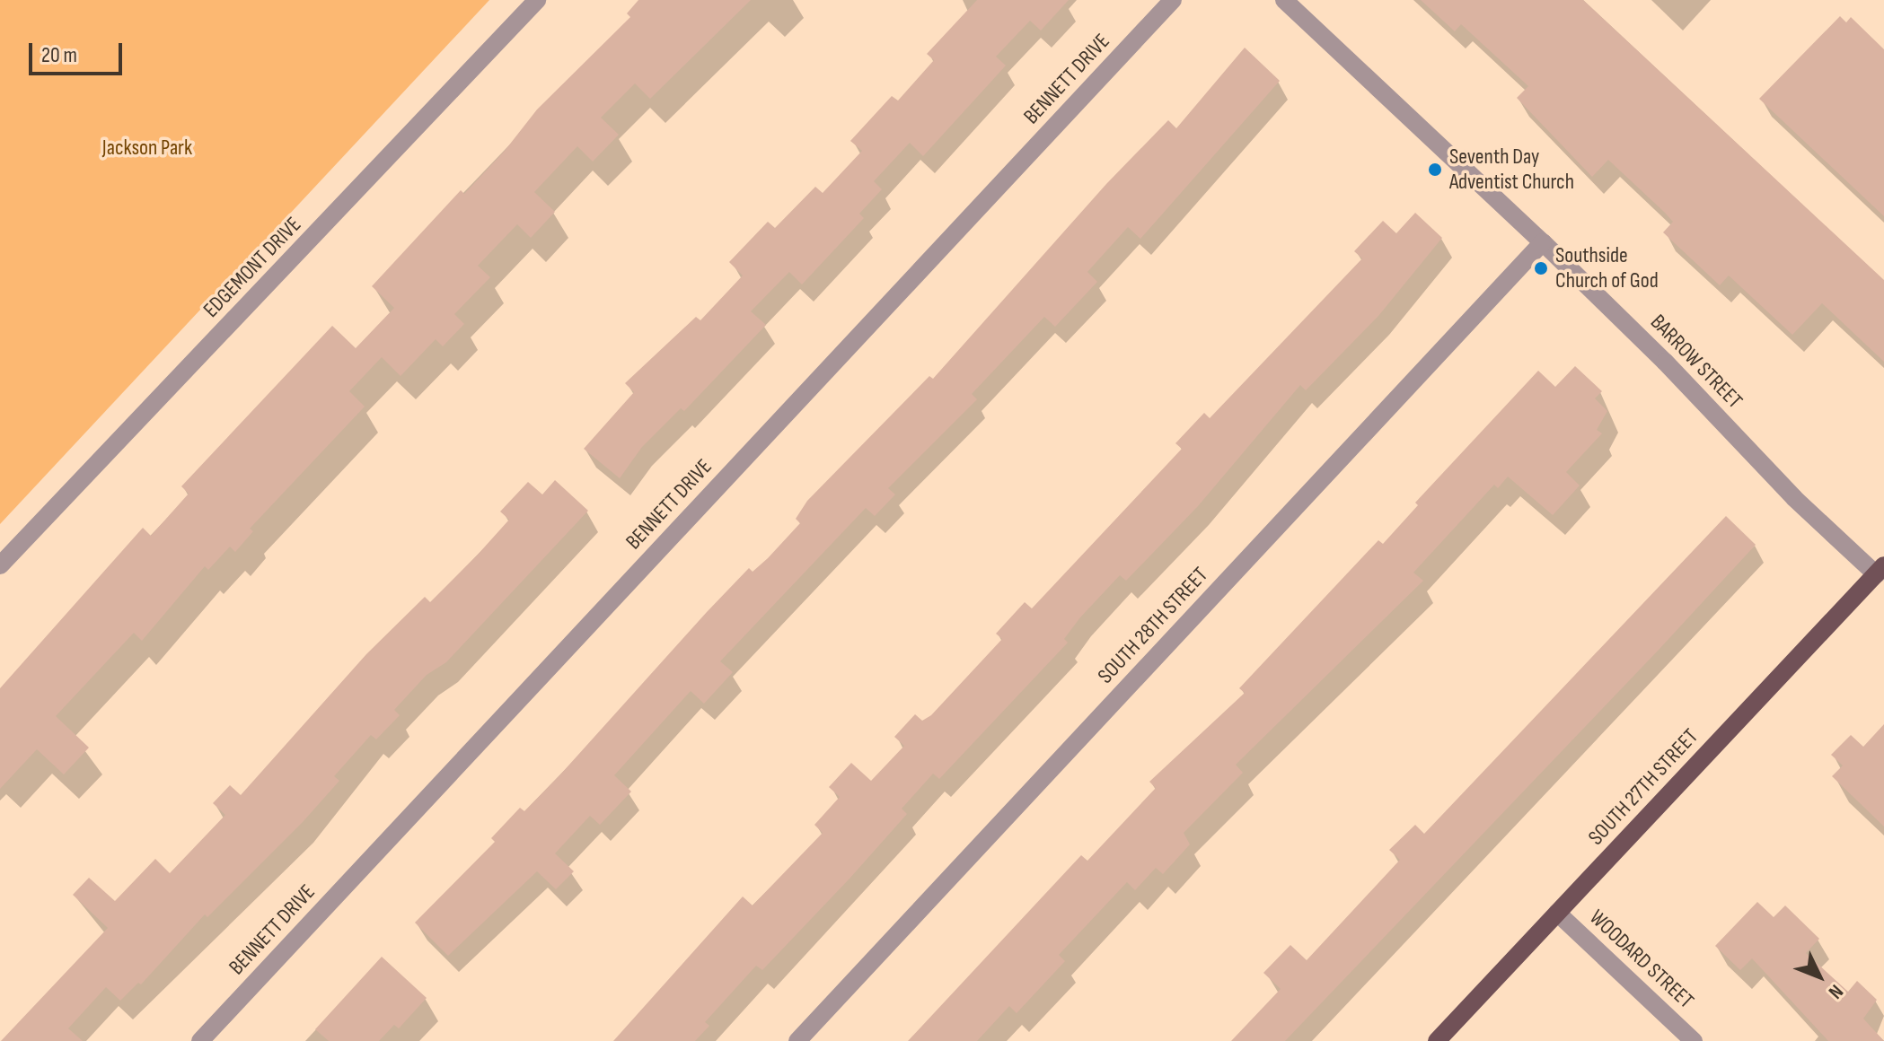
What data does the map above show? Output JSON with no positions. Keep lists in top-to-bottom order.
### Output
{
  "streets": {
    "main road": ["SOUTH 27TH STREET"],
    "street": [
      "BENNETT DRIVE",
      "EDGEMONT DRIVE",
      "BARROW STREET",
      "SOUTH 28TH STREET",
      "WOODARD STREET"
    ]
  },
  "crossings": [
    ["BARROW STREET", "SOUTH 28TH STREET"],
    ["BARROW STREET", "SOUTH 27TH STREET"],
    ["SOUTH 27TH STREET", "WOODARD STREET"]
  ],
  "parks": ["Jackson Park"],
  "places": ["Seventh Day Adventist Church", "Southside Church of God"],
  "scale_bar": "20 m",
  "north": "bottom right"
}
